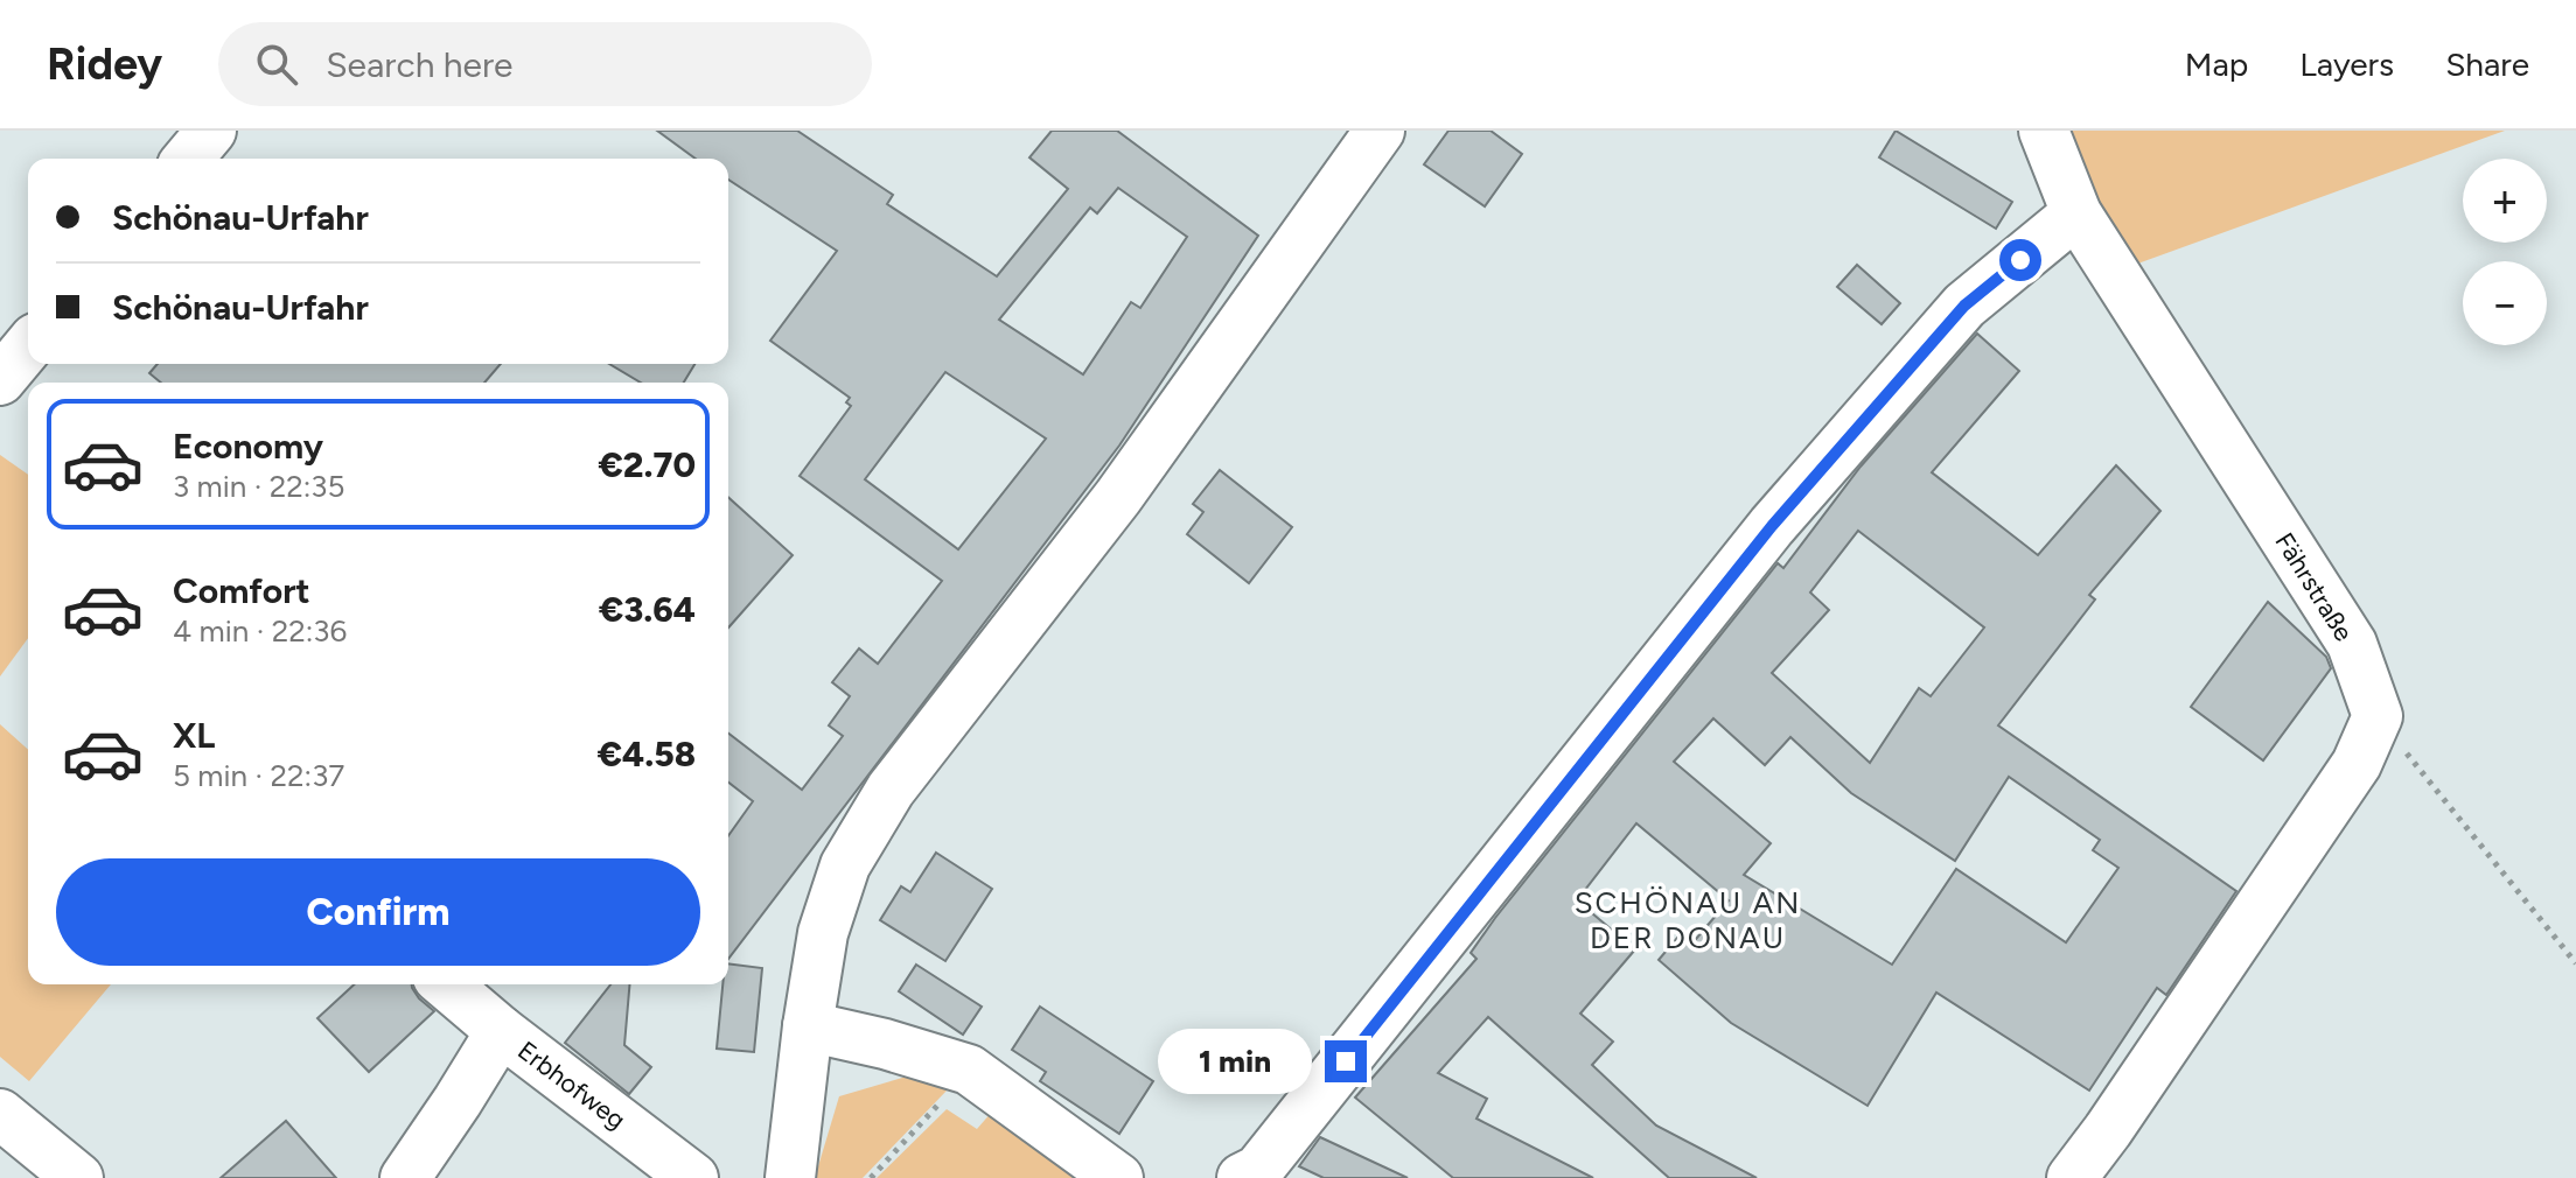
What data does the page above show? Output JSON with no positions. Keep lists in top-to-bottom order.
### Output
{
  "streets": {
    "street": ["Fährstraße", "Erbhofweg"]
  },
  "districts": ["SCHÖNAU AN DER DONAU"],
  "page": {
    "header": "Ridey",
    "search": "Search here",
    "nav": ["Map", "Layers", "Share"],
    "map_buttons": ["+", "−"],
    "banner": ["Schönau-Urfahr", "Schönau-Urfahr"],
    "list": [
      {
        "name": "Economy",
        "note": "3 min · 22:35",
        "value": "€2.70"
      },
      {
        "name": "Comfort",
        "note": "4 min · 22:36",
        "value": "€3.64"
      },
      {
        "name": "XL",
        "note": "5 min · 22:37",
        "value": "€4.58"
      }
    ],
    "buttons": "Confirm",
    "bubble": "1 min"
  }
}
